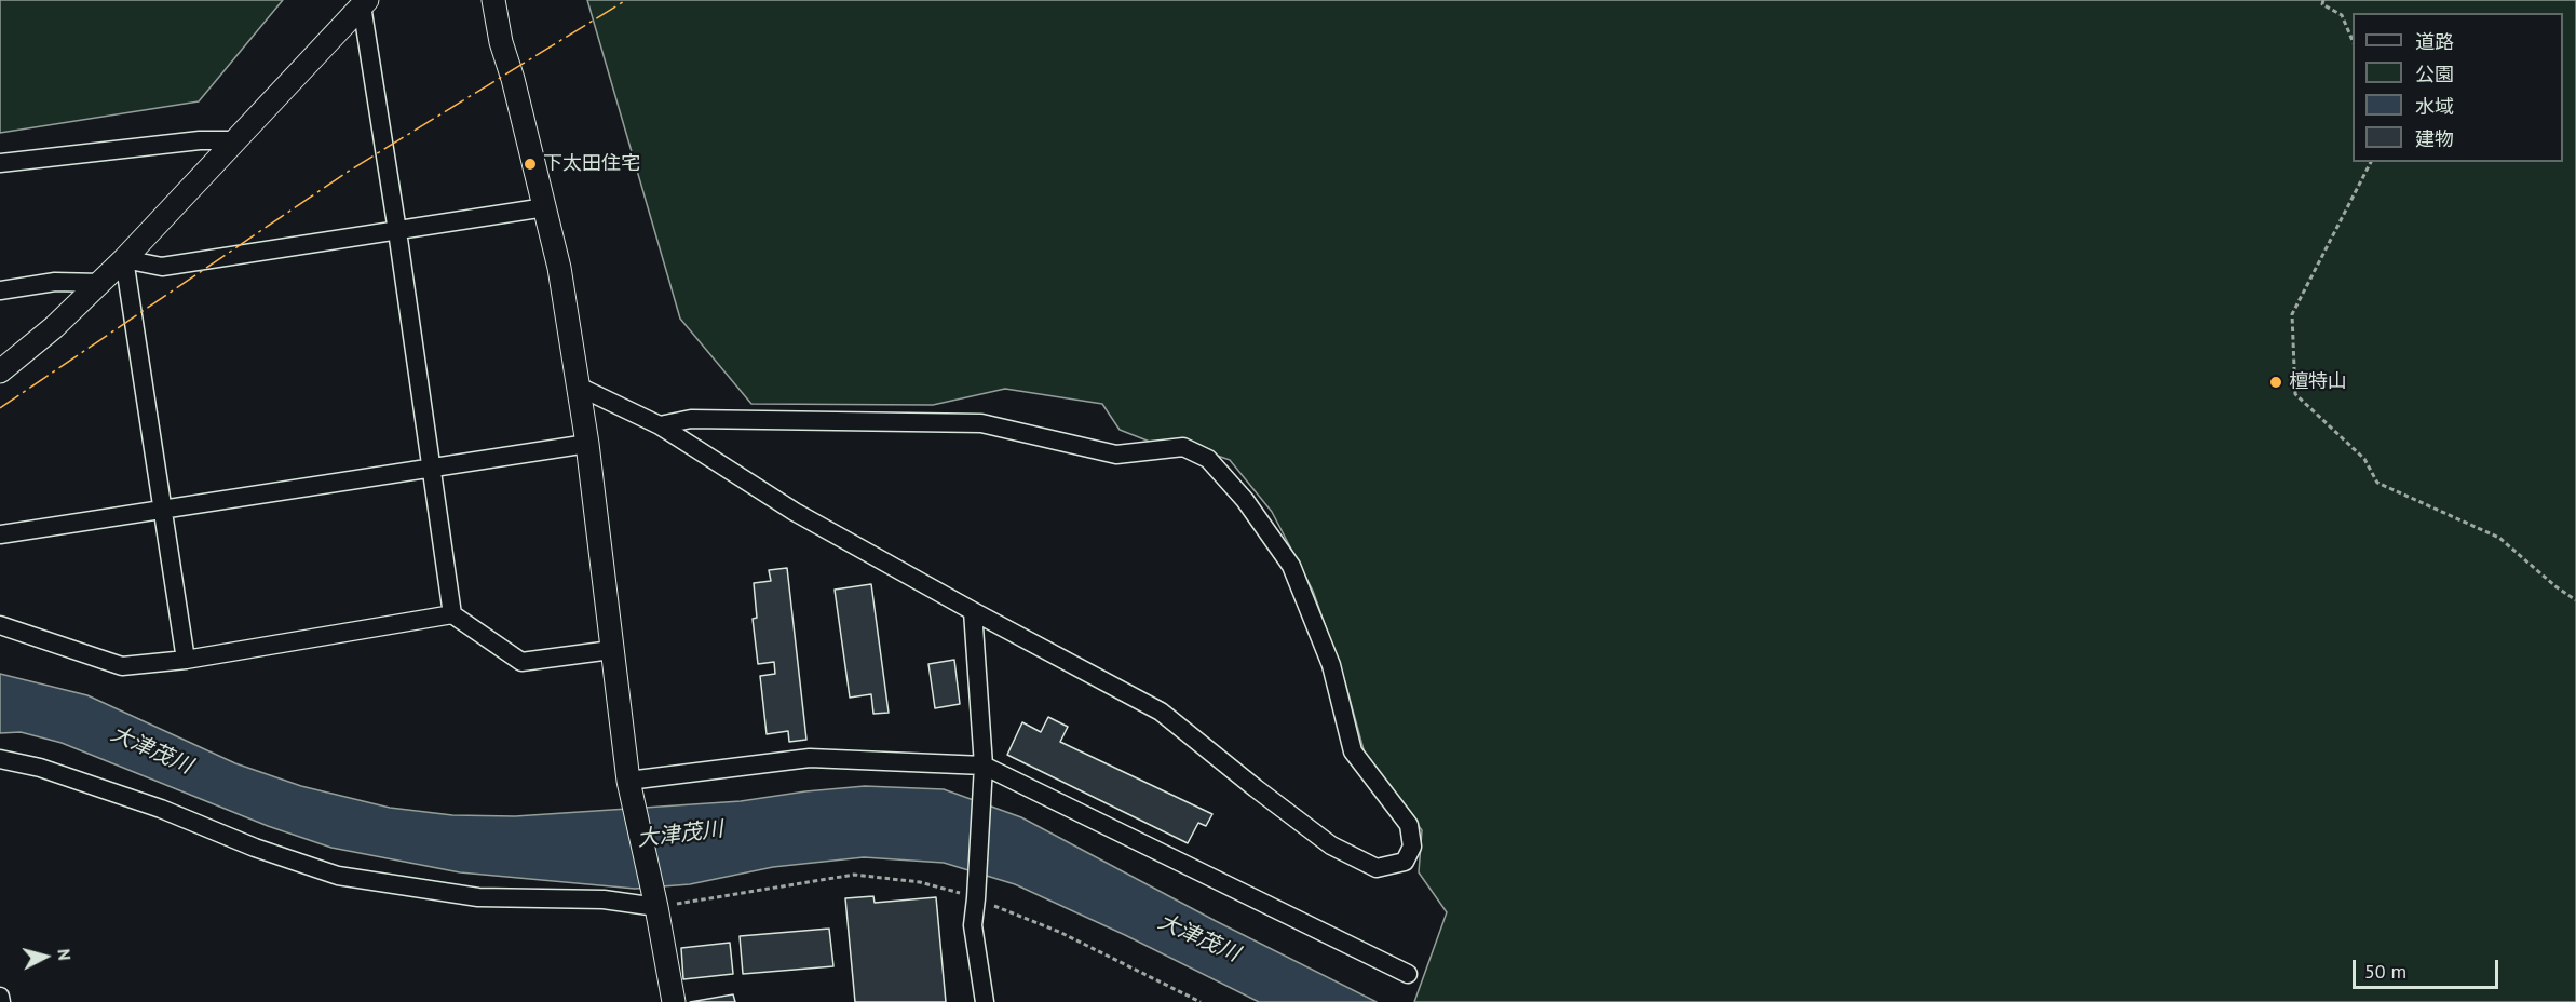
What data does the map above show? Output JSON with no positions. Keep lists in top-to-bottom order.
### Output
{
  "water": ["大津茂川"],
  "places": ["下太田住宅", "檀特山"],
  "legend": [
    "道路",
    "公園",
    "水域",
    "建物"
  ],
  "scale_bar": "50 m",
  "north": "right"
}
